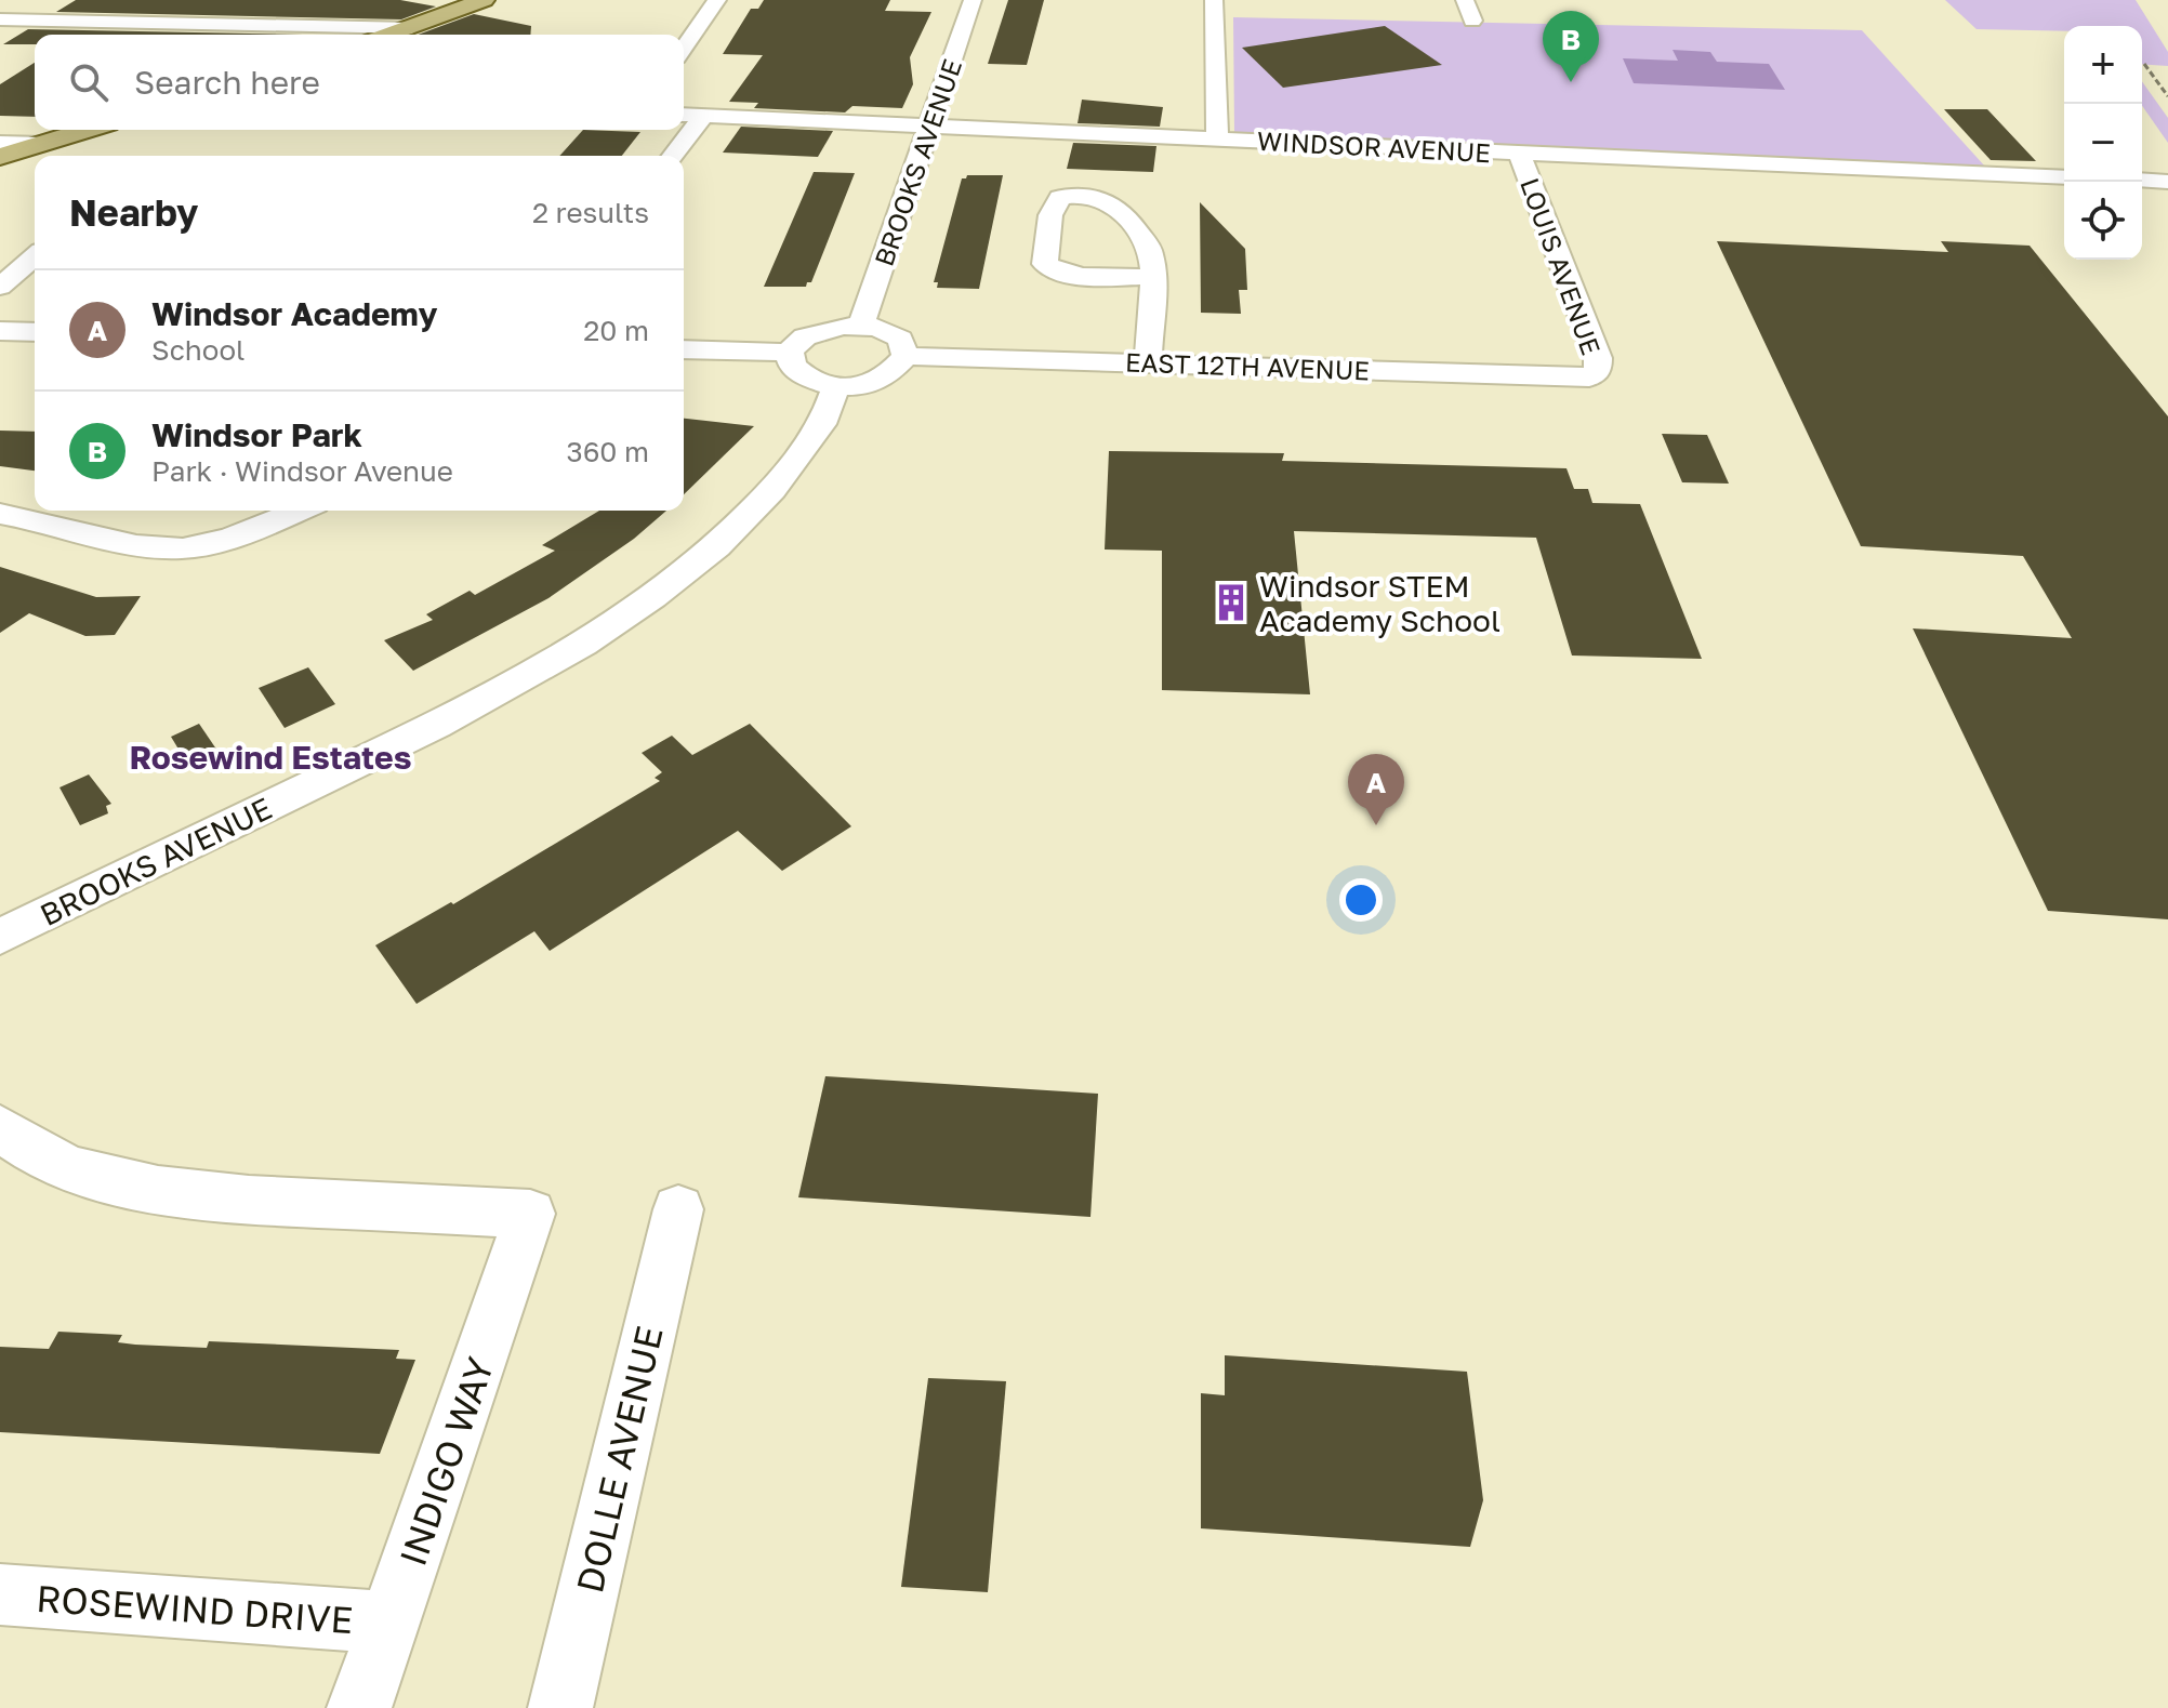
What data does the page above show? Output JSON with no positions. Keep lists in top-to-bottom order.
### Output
{
  "streets": {
    "street": [
      "WINDSOR AVENUE",
      "BROOKS AVENUE",
      "LOUIS AVENUE",
      "EAST 12TH AVENUE",
      "DOLLE AVENUE",
      "INDIGO WAY",
      "ROSEWIND DRIVE"
    ]
  },
  "crossings": [
    ["WINDSOR AVENUE", "BROOKS AVENUE"],
    ["WINDSOR AVENUE", "LOUIS AVENUE"],
    ["LOUIS AVENUE", "EAST 12TH AVENUE"],
    ["INDIGO WAY", "ROSEWIND DRIVE"]
  ],
  "districts": ["Rosewind Estates"],
  "places": {
    "building": ["Windsor STEM Academy School"]
  },
  "page": {
    "pins": ["B", "A"],
    "map_buttons": ["+", "−"],
    "search": "Search here",
    "heading": ["Nearby", "2 results"],
    "list": [
      {
        "mark": "A",
        "name": "Windsor Academy",
        "note": "School",
        "value": "20 m"
      },
      {
        "mark": "B",
        "name": "Windsor Park",
        "note": "Park · Windsor Avenue",
        "value": "360 m"
      }
    ]
  }
}
